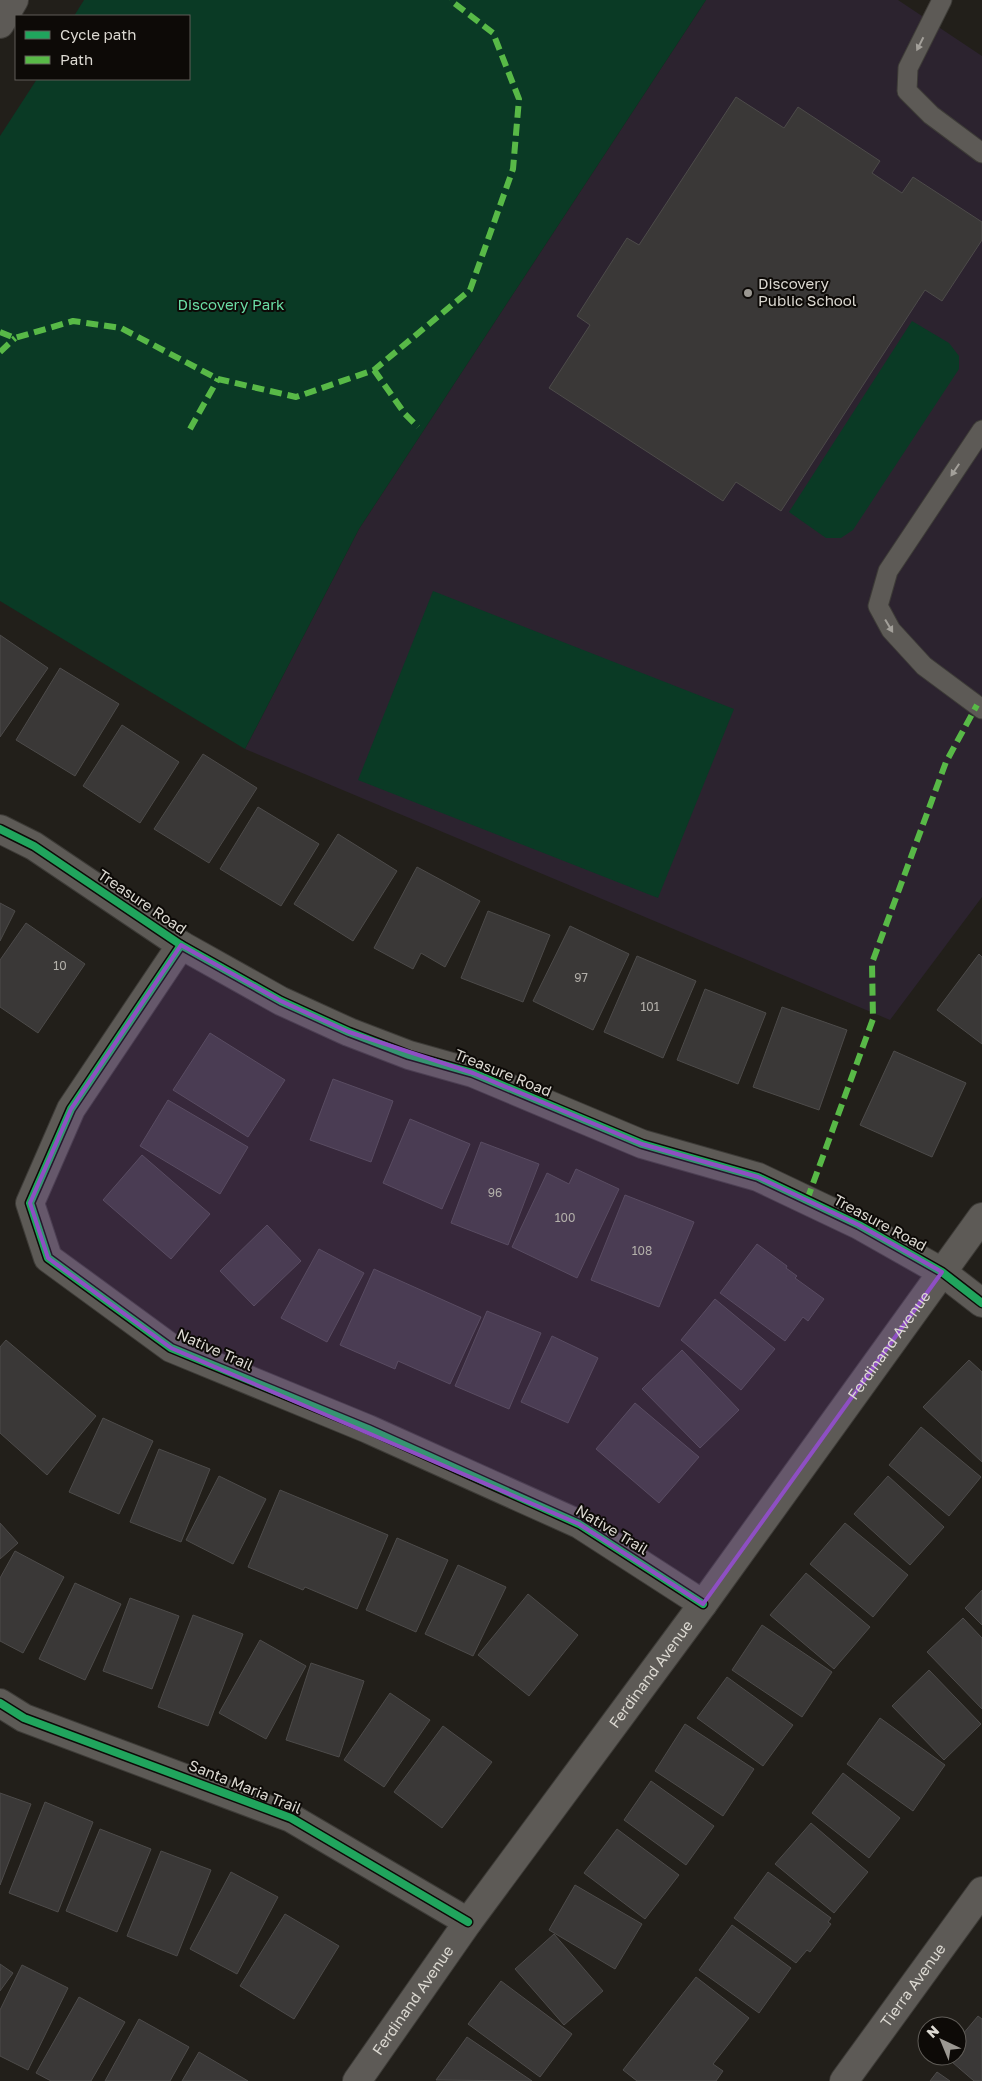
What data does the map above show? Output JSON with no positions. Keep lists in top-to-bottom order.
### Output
{
  "streets": {
    "street": [
      "Treasure Road",
      "Ferdinand Avenue",
      "Native Trail",
      "Santa Maria Trail",
      "Tierra Avenue"
    ]
  },
  "crossings": [
    ["Treasure Road", "Ferdinand Avenue"],
    ["Treasure Road", "Native Trail"],
    ["Ferdinand Avenue", "Native Trail"],
    ["Ferdinand Avenue", "Santa Maria Trail"]
  ],
  "parks": ["Discovery Park"],
  "places": ["Discovery Public School"],
  "house_numbers": [
    "10",
    "97",
    "101",
    "96",
    "100",
    "108"
  ],
  "legend": ["Cycle path", "Path"],
  "north": "top left"
}
